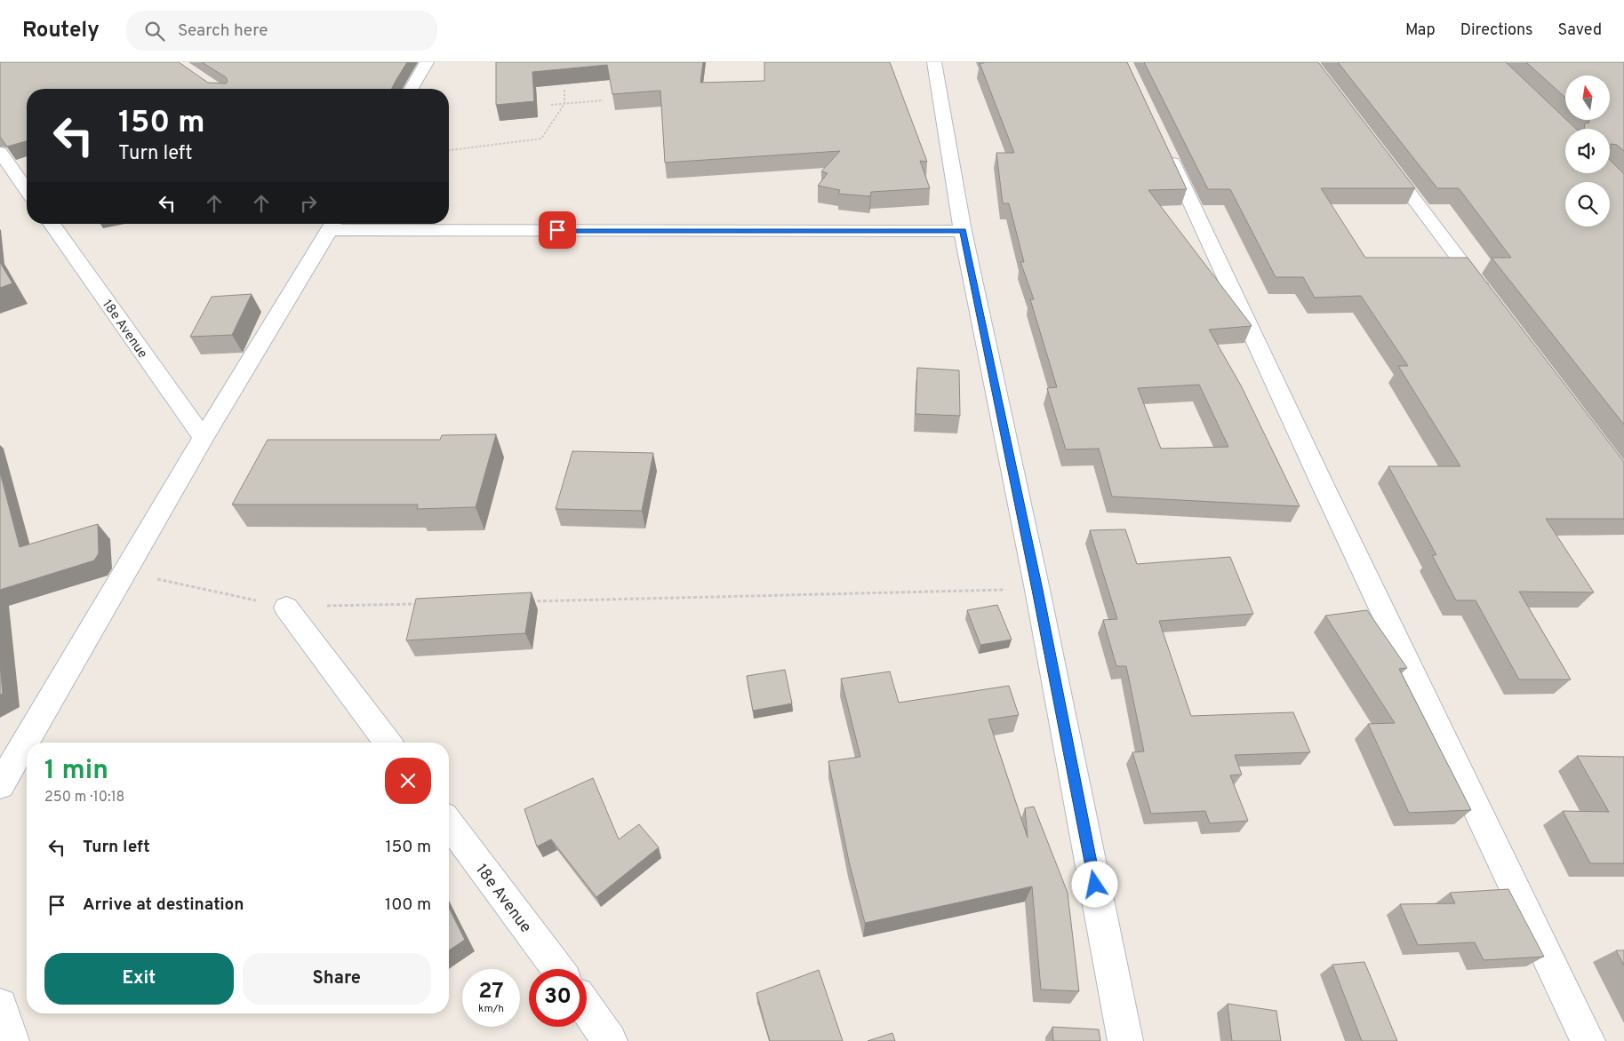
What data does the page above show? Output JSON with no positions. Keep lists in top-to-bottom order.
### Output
{
  "streets": {
    "street": ["18e Avenue"]
  },
  "north": "top",
  "page": {
    "header": "Routely",
    "search": "Search here",
    "nav": ["Map", "Directions", "Saved"],
    "turn": ["150 m", "Turn left"],
    "heading": ["1 min", "250 m · 10:18"],
    "list": [
      {
        "name": "Turn left",
        "value": "150 m"
      },
      {
        "name": "Arrive at destination",
        "value": "100 m"
      }
    ],
    "buttons": ["Exit", "Share"],
    "speed": "27 km/h",
    "limit": "30"
  }
}
